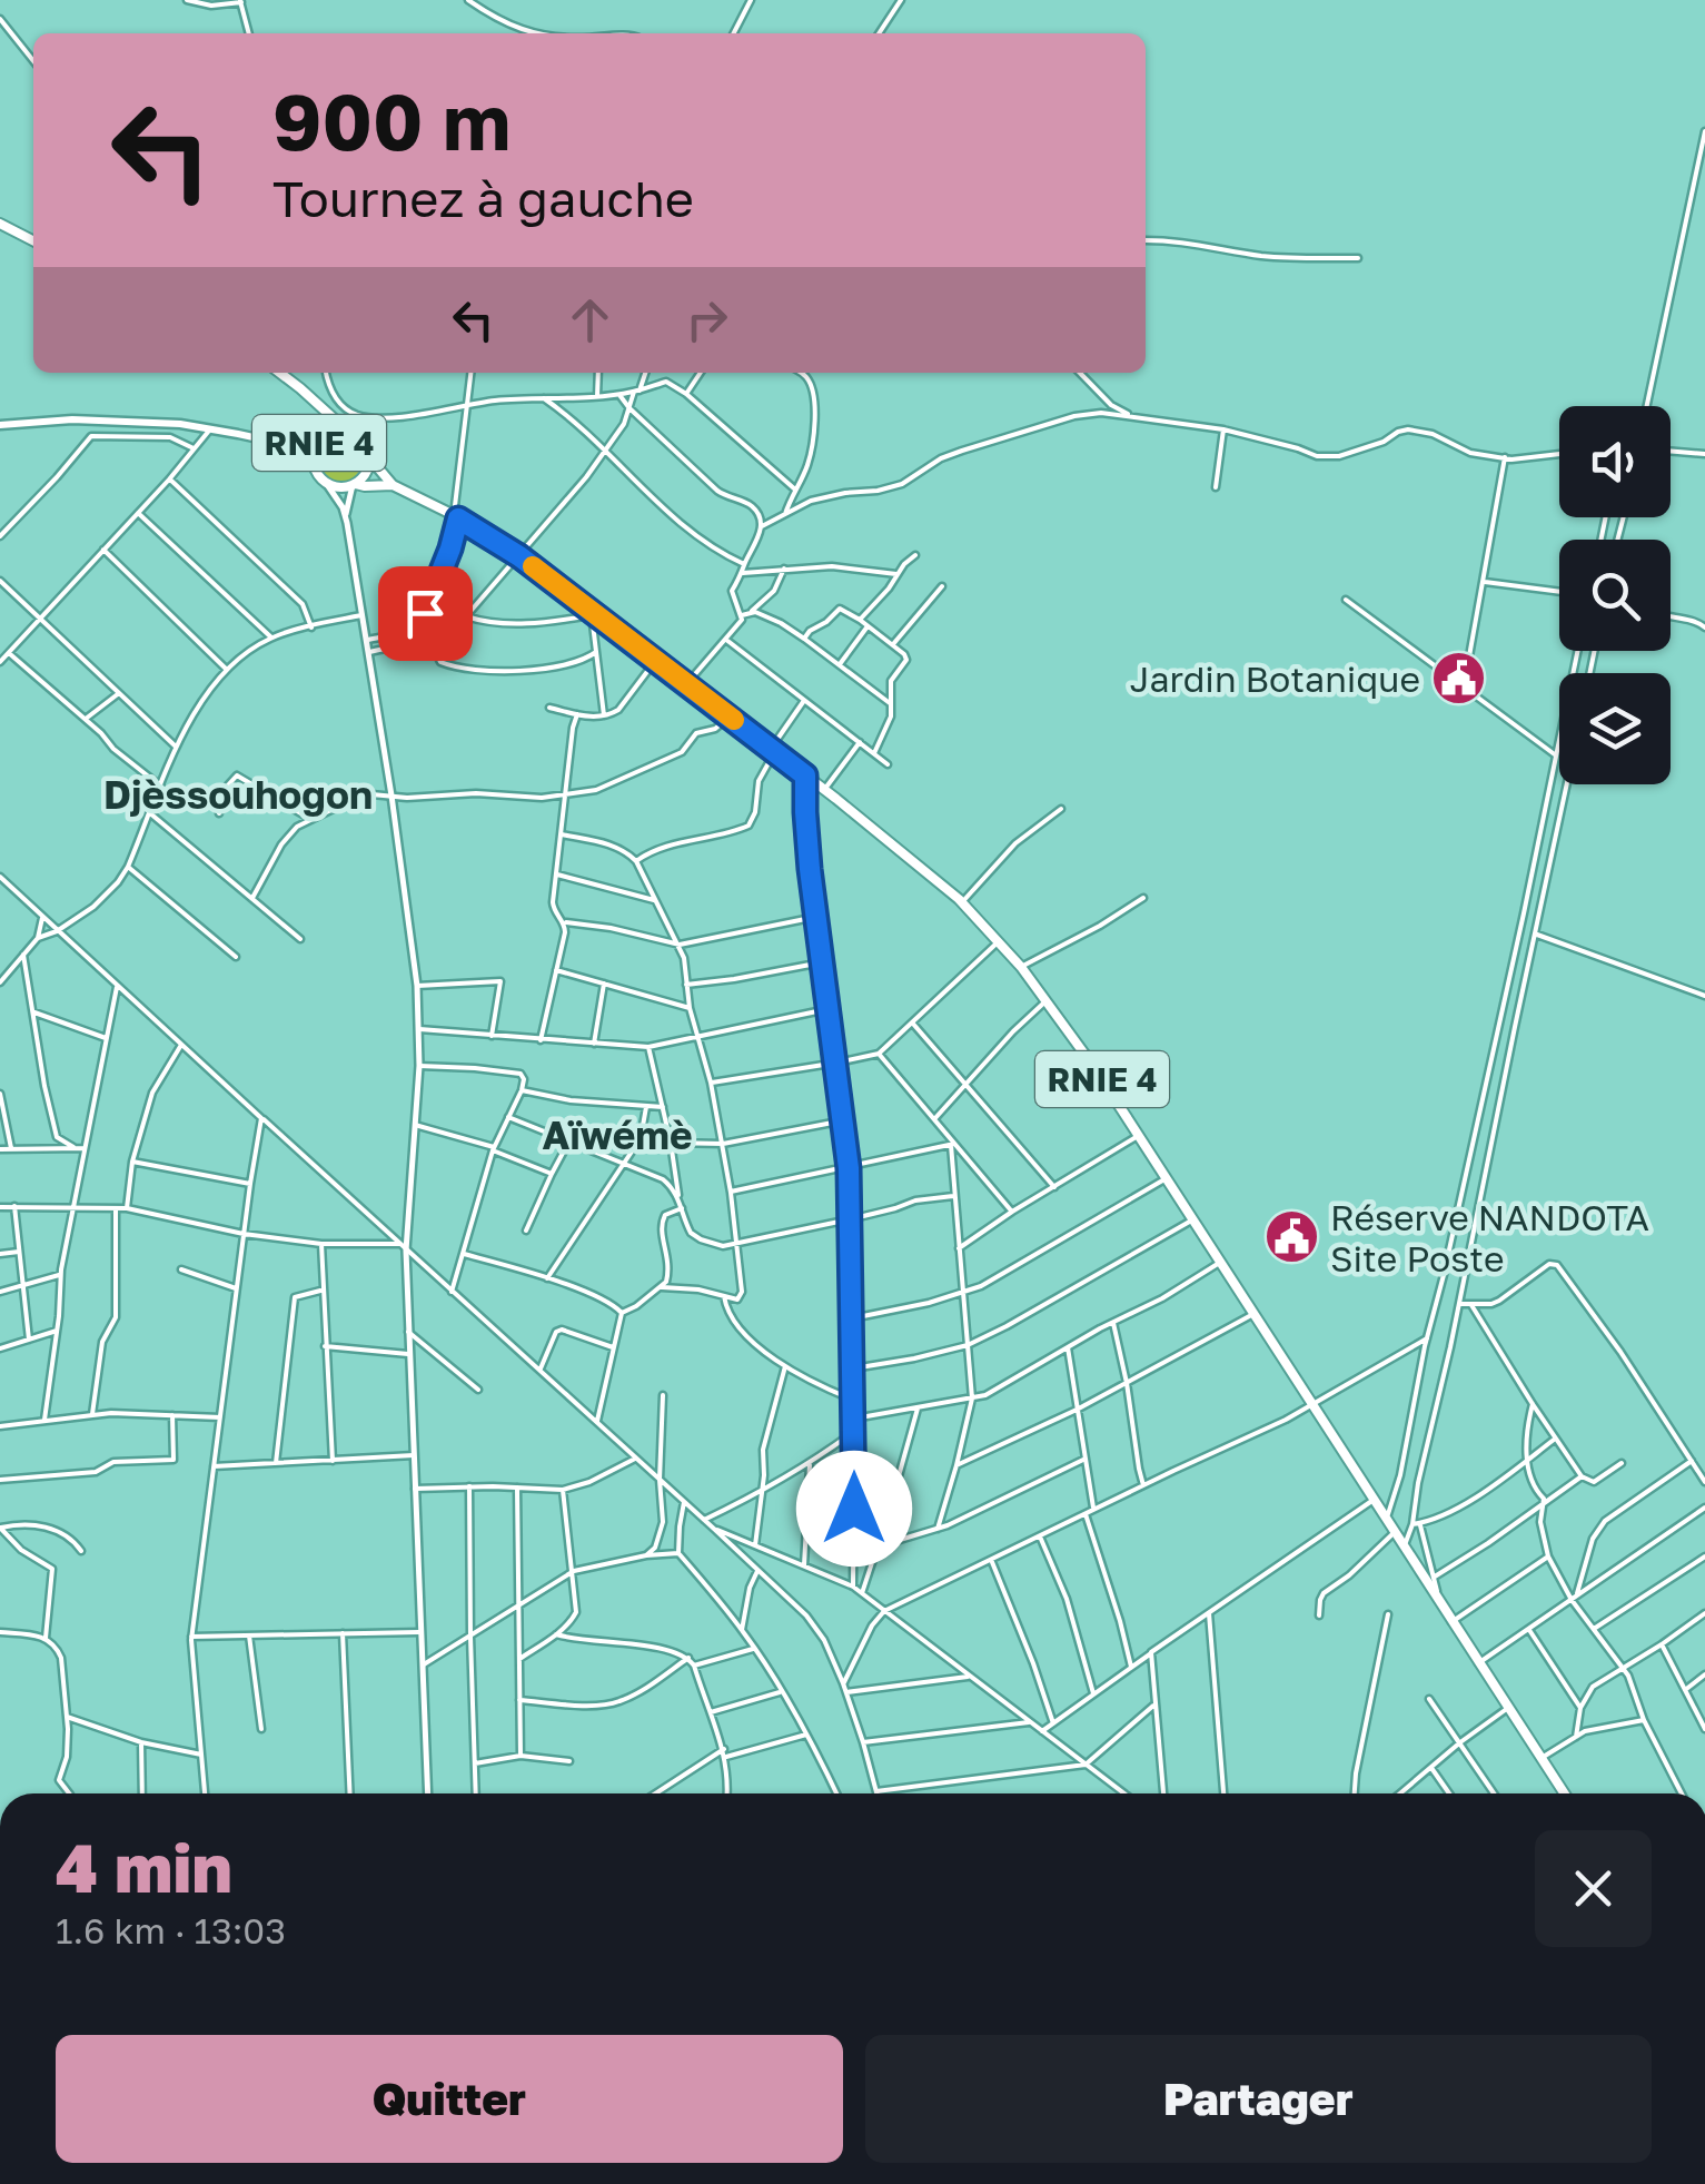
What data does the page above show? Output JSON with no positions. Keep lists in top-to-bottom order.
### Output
{
  "streets": {
    "main road": ["RNIE 4"]
  },
  "districts": ["Djèssouhogon", "Aïwémè"],
  "places": {
    "public building": ["Jardin Botanique", "Réserve NANDOTA Site Poste"]
  },
  "page": {
    "turn": ["900 m", "Tournez à gauche"],
    "heading": ["4 min", "1.6 km · 13:03"],
    "buttons": ["Quitter", "Partager"]
  }
}
